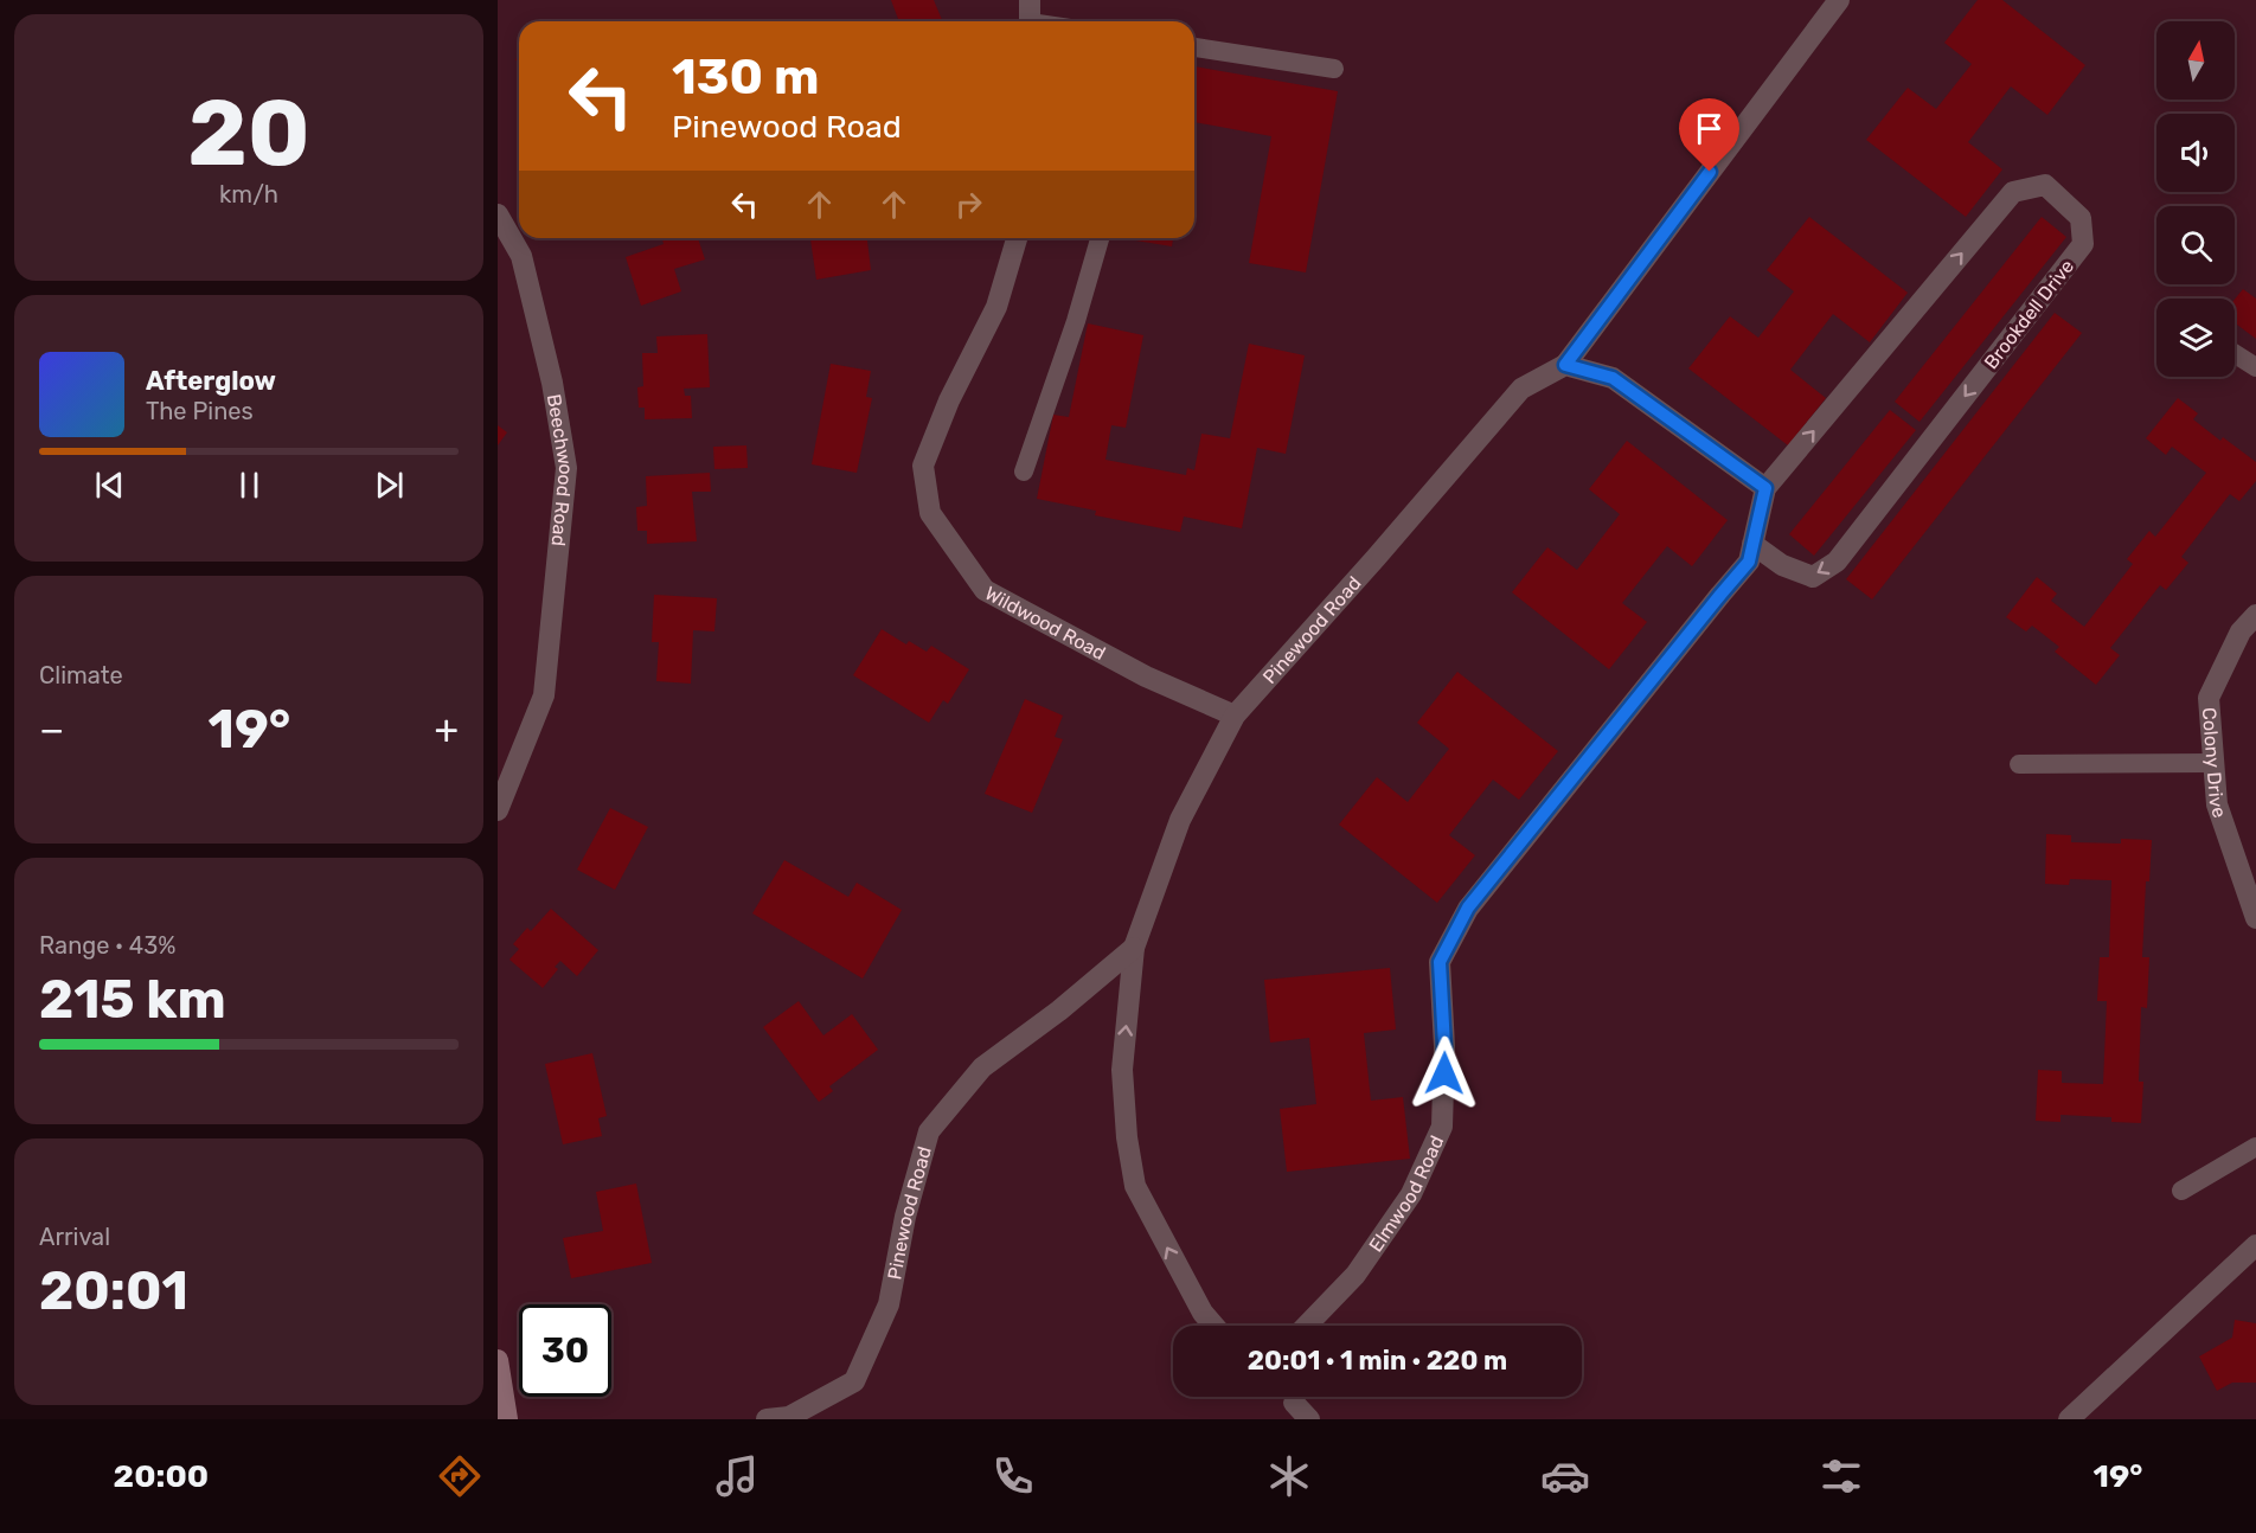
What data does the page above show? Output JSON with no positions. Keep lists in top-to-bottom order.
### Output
{
  "streets": {
    "street": [
      "Brookdell Drive",
      "Beechwood Road",
      "Wildwood Road",
      "Pinewood Road",
      "Colony Drive",
      "Elmwood Road"
    ]
  },
  "crossings": [
    ["Brookdell Drive", "Elmwood Road"],
    ["Wildwood Road", "Pinewood Road"]
  ],
  "north": "top",
  "page": {
    "tile": [
      ["20", "km/h"],
      "Climate",
      ["Range · 43%", "215 km"],
      ["Arrival", "20:01"]
    ],
    "turn": ["130 m", "Pinewood Road"],
    "song": ["Afterglow", "The Pines"],
    "heat": ["−", "19°", "+"],
    "limit": "30",
    "trip": "20:01 · 1 min · 220 m",
    "tabs": ["20:00", "19°"]
  }
}
